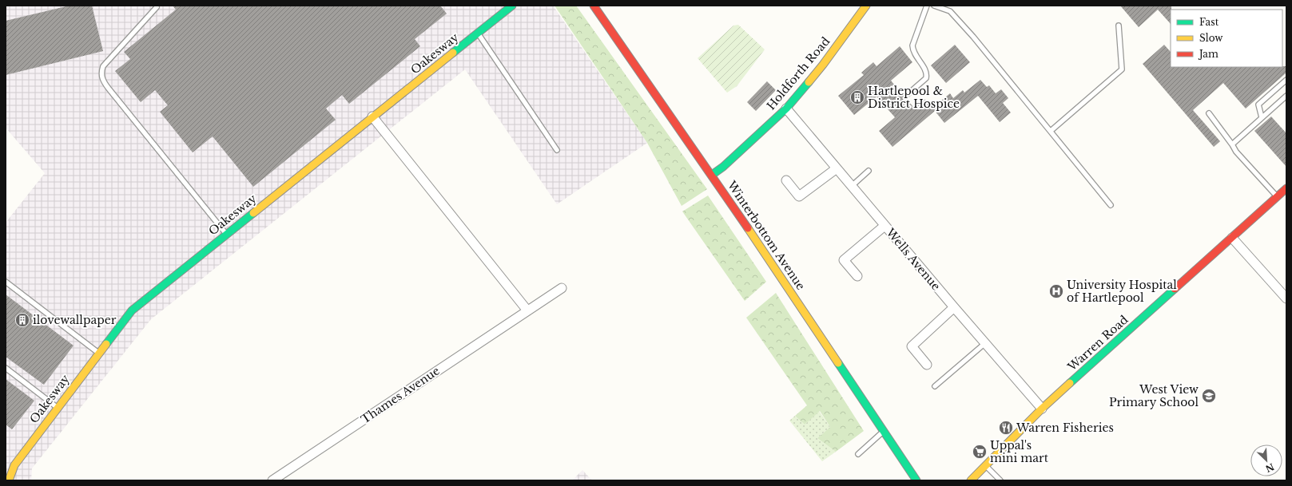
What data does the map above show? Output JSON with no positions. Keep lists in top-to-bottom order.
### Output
{
  "streets": {
    "street": [
      "Oakesway",
      "Holdforth Road",
      "Winterbottom Avenue",
      "Wells Avenue",
      "Warren Road",
      "Thames Avenue"
    ]
  },
  "crossings": [
    ["Holdforth Road", "Winterbottom Avenue"],
    ["Holdforth Road", "Wells Avenue"],
    ["Wells Avenue", "Warren Road"]
  ],
  "places": {
    "building": ["Hartlepool & District Hospice", "ilovewallpaper"],
    "hospital": ["University Hospital of Hartlepool"],
    "school or university": ["West View Primary School"],
    "restaurant": ["Warren Fisheries"],
    "supermarket": ["Uppal's mini mart"]
  },
  "legend": ["Fast", "Slow", "Jam"],
  "north": "bottom right"
}
